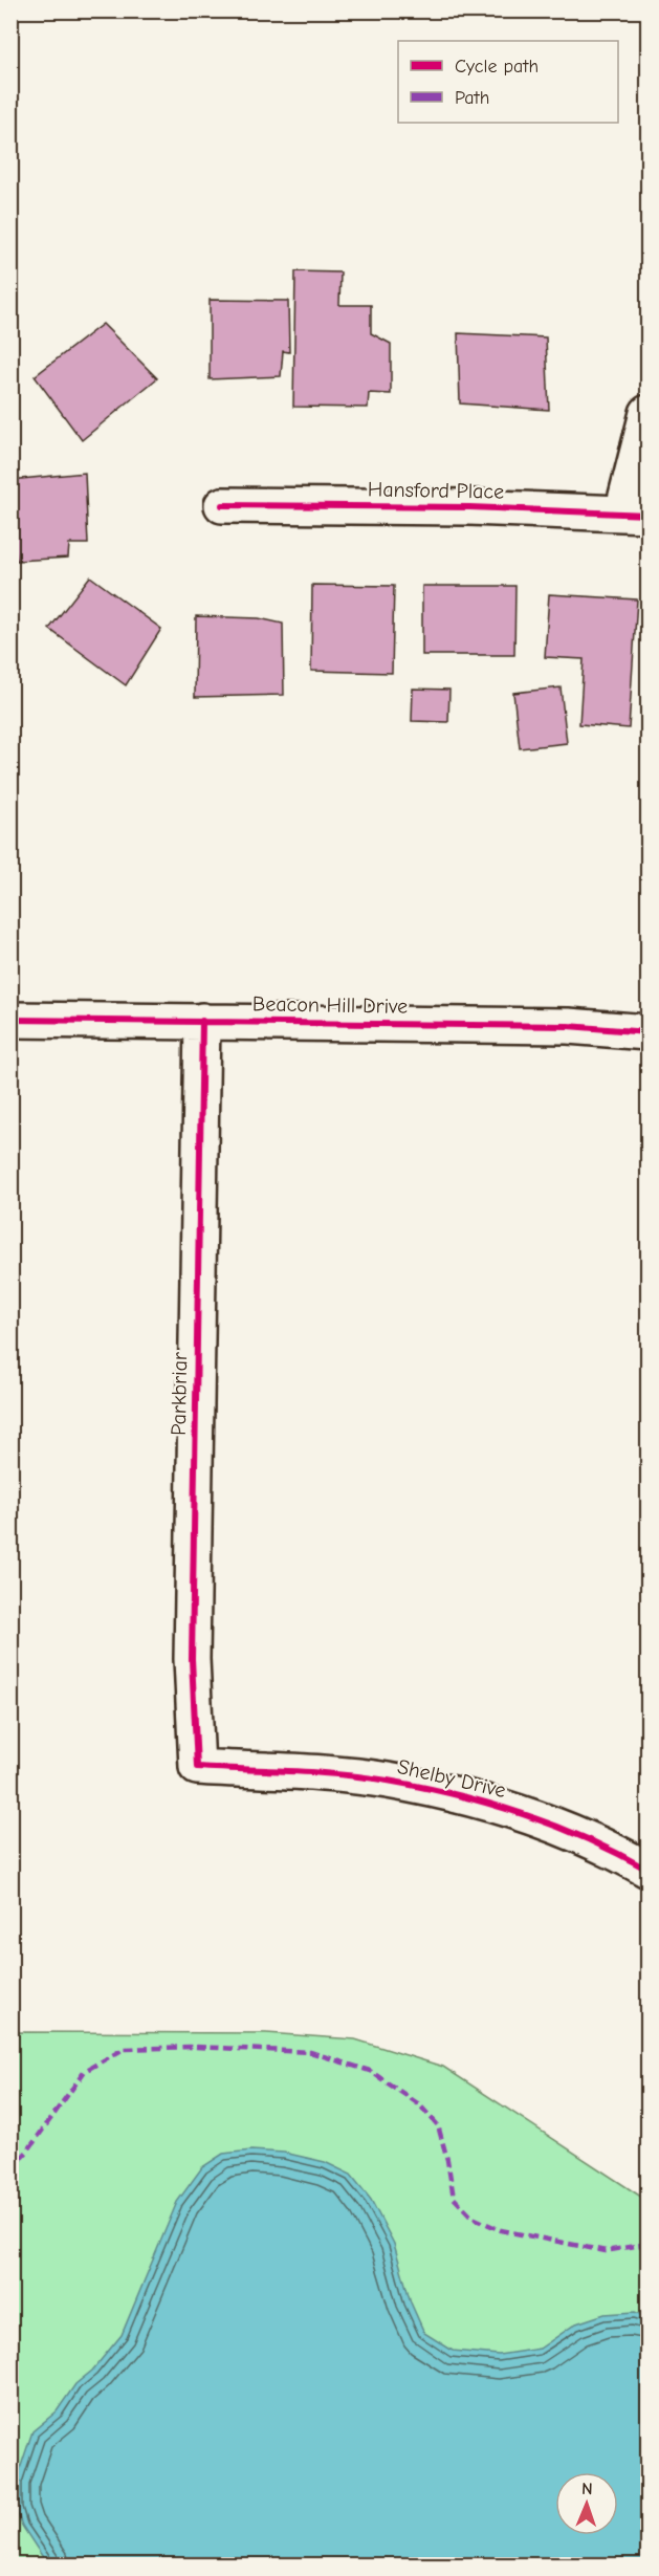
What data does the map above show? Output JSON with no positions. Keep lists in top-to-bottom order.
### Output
{
  "streets": {
    "street": [
      "Hansford Place",
      "Beacon Hill Drive",
      "Parkbriar",
      "Shelby Drive"
    ]
  },
  "crossings": [
    ["Beacon Hill Drive", "Parkbriar"],
    ["Parkbriar", "Shelby Drive"]
  ],
  "legend": ["Cycle path", "Path"],
  "north": "top"
}
